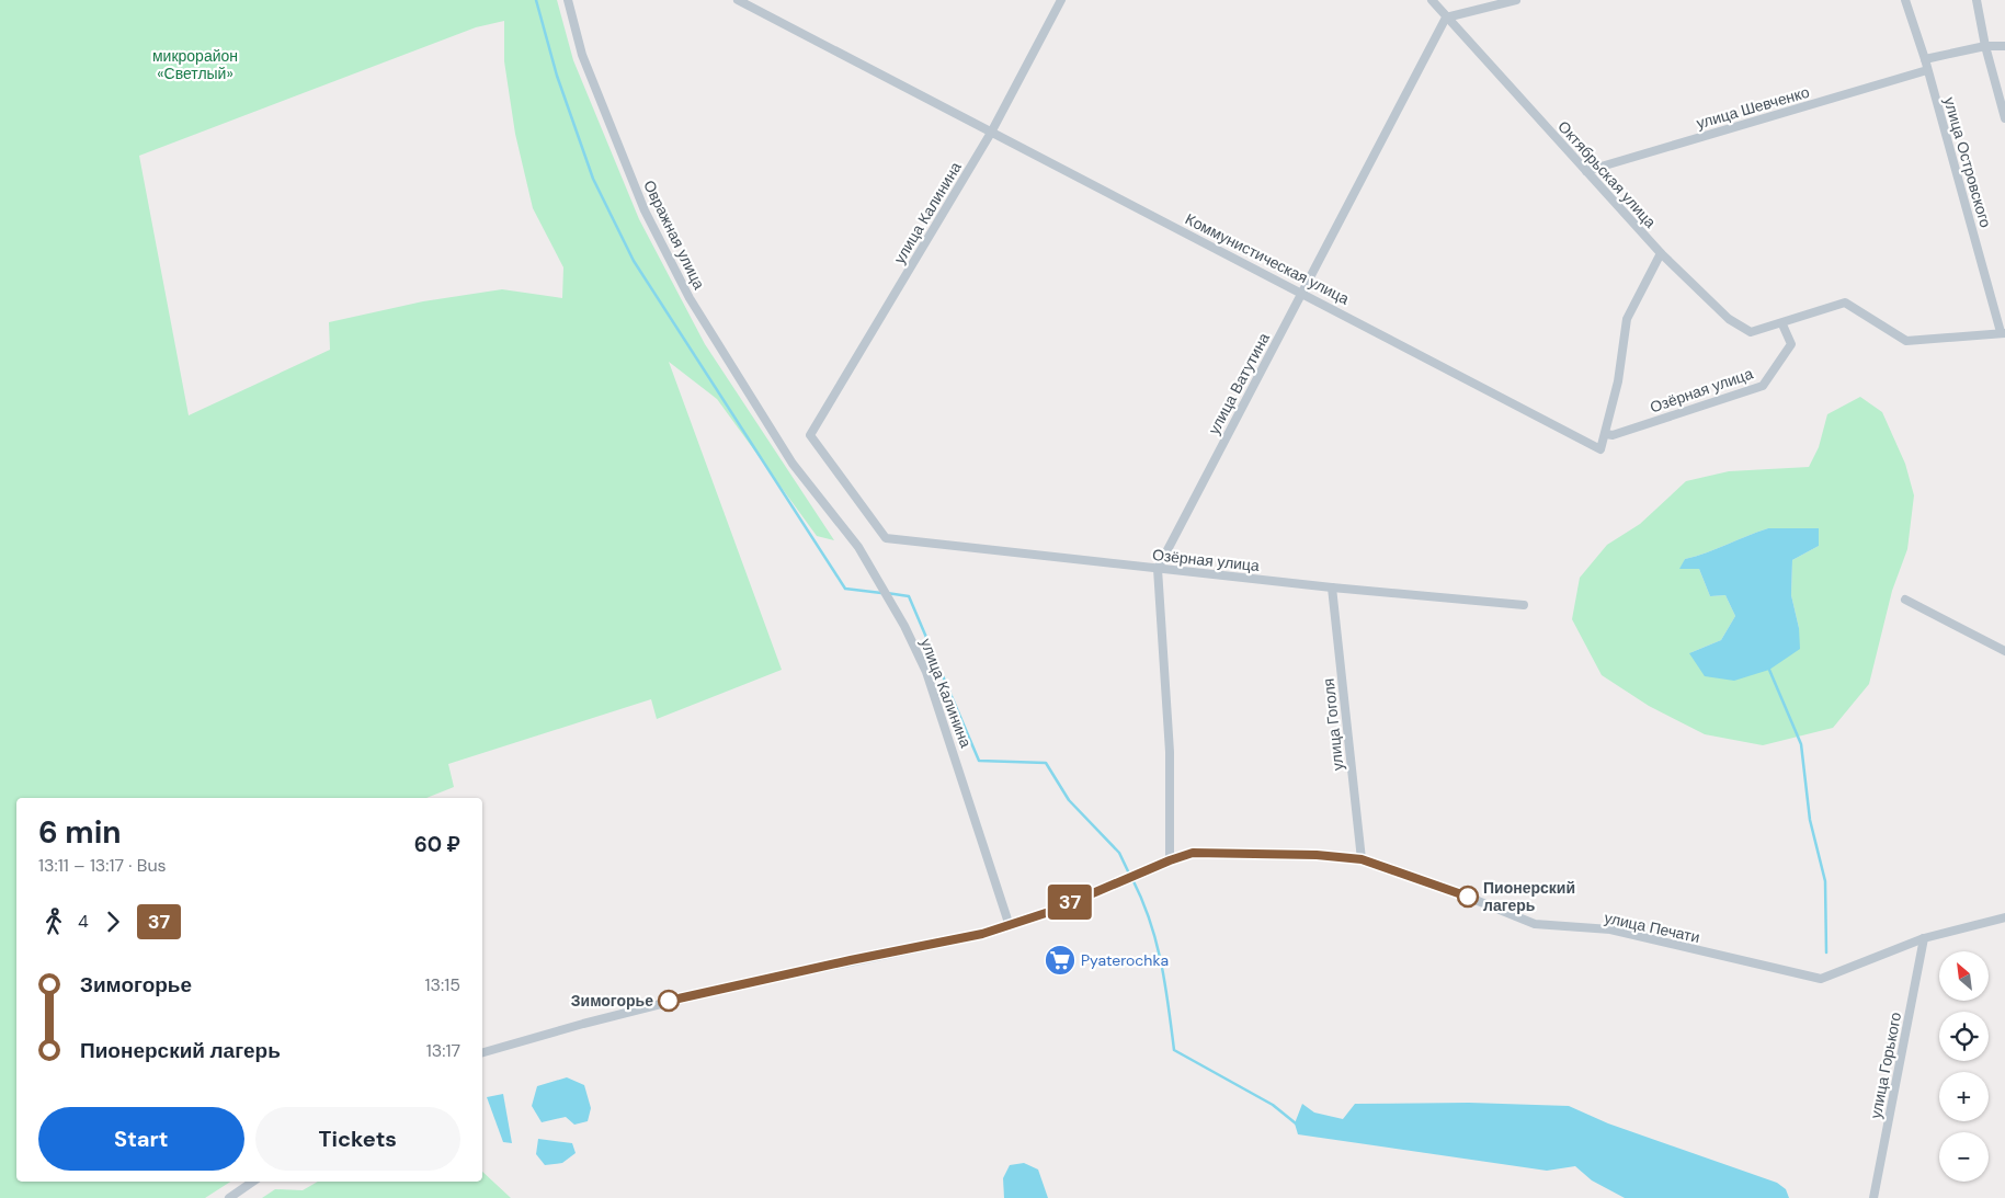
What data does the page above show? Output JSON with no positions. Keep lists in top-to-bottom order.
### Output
{
  "streets": {
    "street": [
      "улица Шевченко",
      "улица Островского",
      "Октябрьская улица",
      "улица Калинина",
      "Овражная улица",
      "Коммунистическая улица",
      "улица Ватутина",
      "Озёрная улица",
      "улица Гоголя",
      "улица Печати",
      "улица Горького"
    ]
  },
  "crossings": [
    ["улица Шевченко", "улица Островского"],
    ["улица Шевченко", "Октябрьская улица"],
    ["Октябрьская улица", "улица Ватутина"],
    ["Октябрьская улица", "Озёрная улица"],
    ["улица Калинина", "Овражная улица"],
    ["улица Калинина", "Коммунистическая улица"],
    ["улица Калинина", "Озёрная улица"],
    ["улица Калинина", "улица Печати"],
    ["Коммунистическая улица", "улица Ватутина"],
    ["Коммунистическая улица", "Озёрная улица"],
    ["улица Ватутина", "Озёрная улица"],
    ["Озёрная улица", "улица Гоголя"],
    ["улица Гоголя", "улица Печати"],
    ["улица Печати", "улица Горького"]
  ],
  "parks": ["микрорайон «Светлый»"],
  "places": {
    "other": ["Пионерский лагерь", "Зимогорье"],
    "supermarket": ["Pyaterochka"]
  },
  "lines": ["bus line 37"],
  "north": "top left",
  "page": {
    "on_map": "37",
    "heading": ["6 min", "13:11 – 13:17 · Bus", "60 ₽"],
    "legs": ["4", "37"],
    "map_buttons": ["+", "−"],
    "list": [
      {
        "name": "Зимогорье",
        "value": "13:15"
      },
      {
        "name": "Пионерский лагерь",
        "value": "13:17"
      }
    ],
    "buttons": ["Start", "Tickets"]
  }
}
